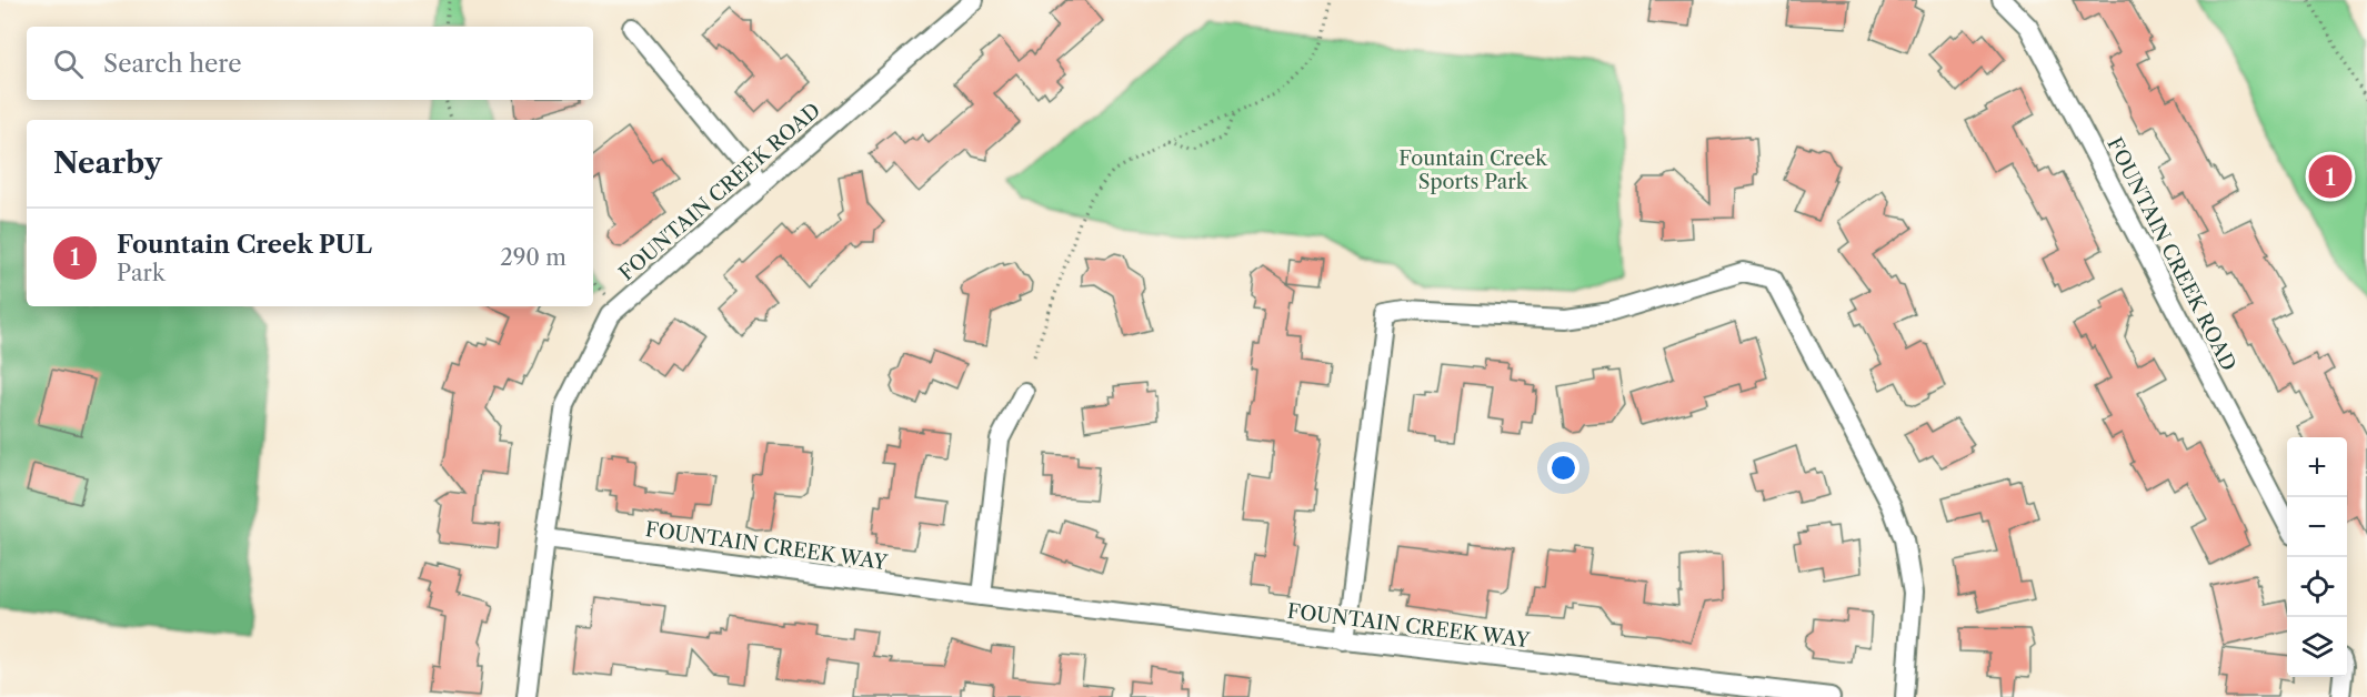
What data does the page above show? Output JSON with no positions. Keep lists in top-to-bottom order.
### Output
{
  "streets": {
    "street": ["FOUNTAIN CREEK ROAD", "FOUNTAIN CREEK WAY"]
  },
  "crossings": [
    ["FOUNTAIN CREEK ROAD", "FOUNTAIN CREEK WAY"]
  ],
  "parks": ["Fountain Creek Sports Park"],
  "page": {
    "search": "Search here",
    "heading": "Nearby",
    "pins": "1",
    "list": [
      {
        "mark": "1",
        "name": "Fountain Creek PUL",
        "note": "Park",
        "value": "290 m"
      }
    ],
    "map_buttons": ["+", "−"]
  }
}
